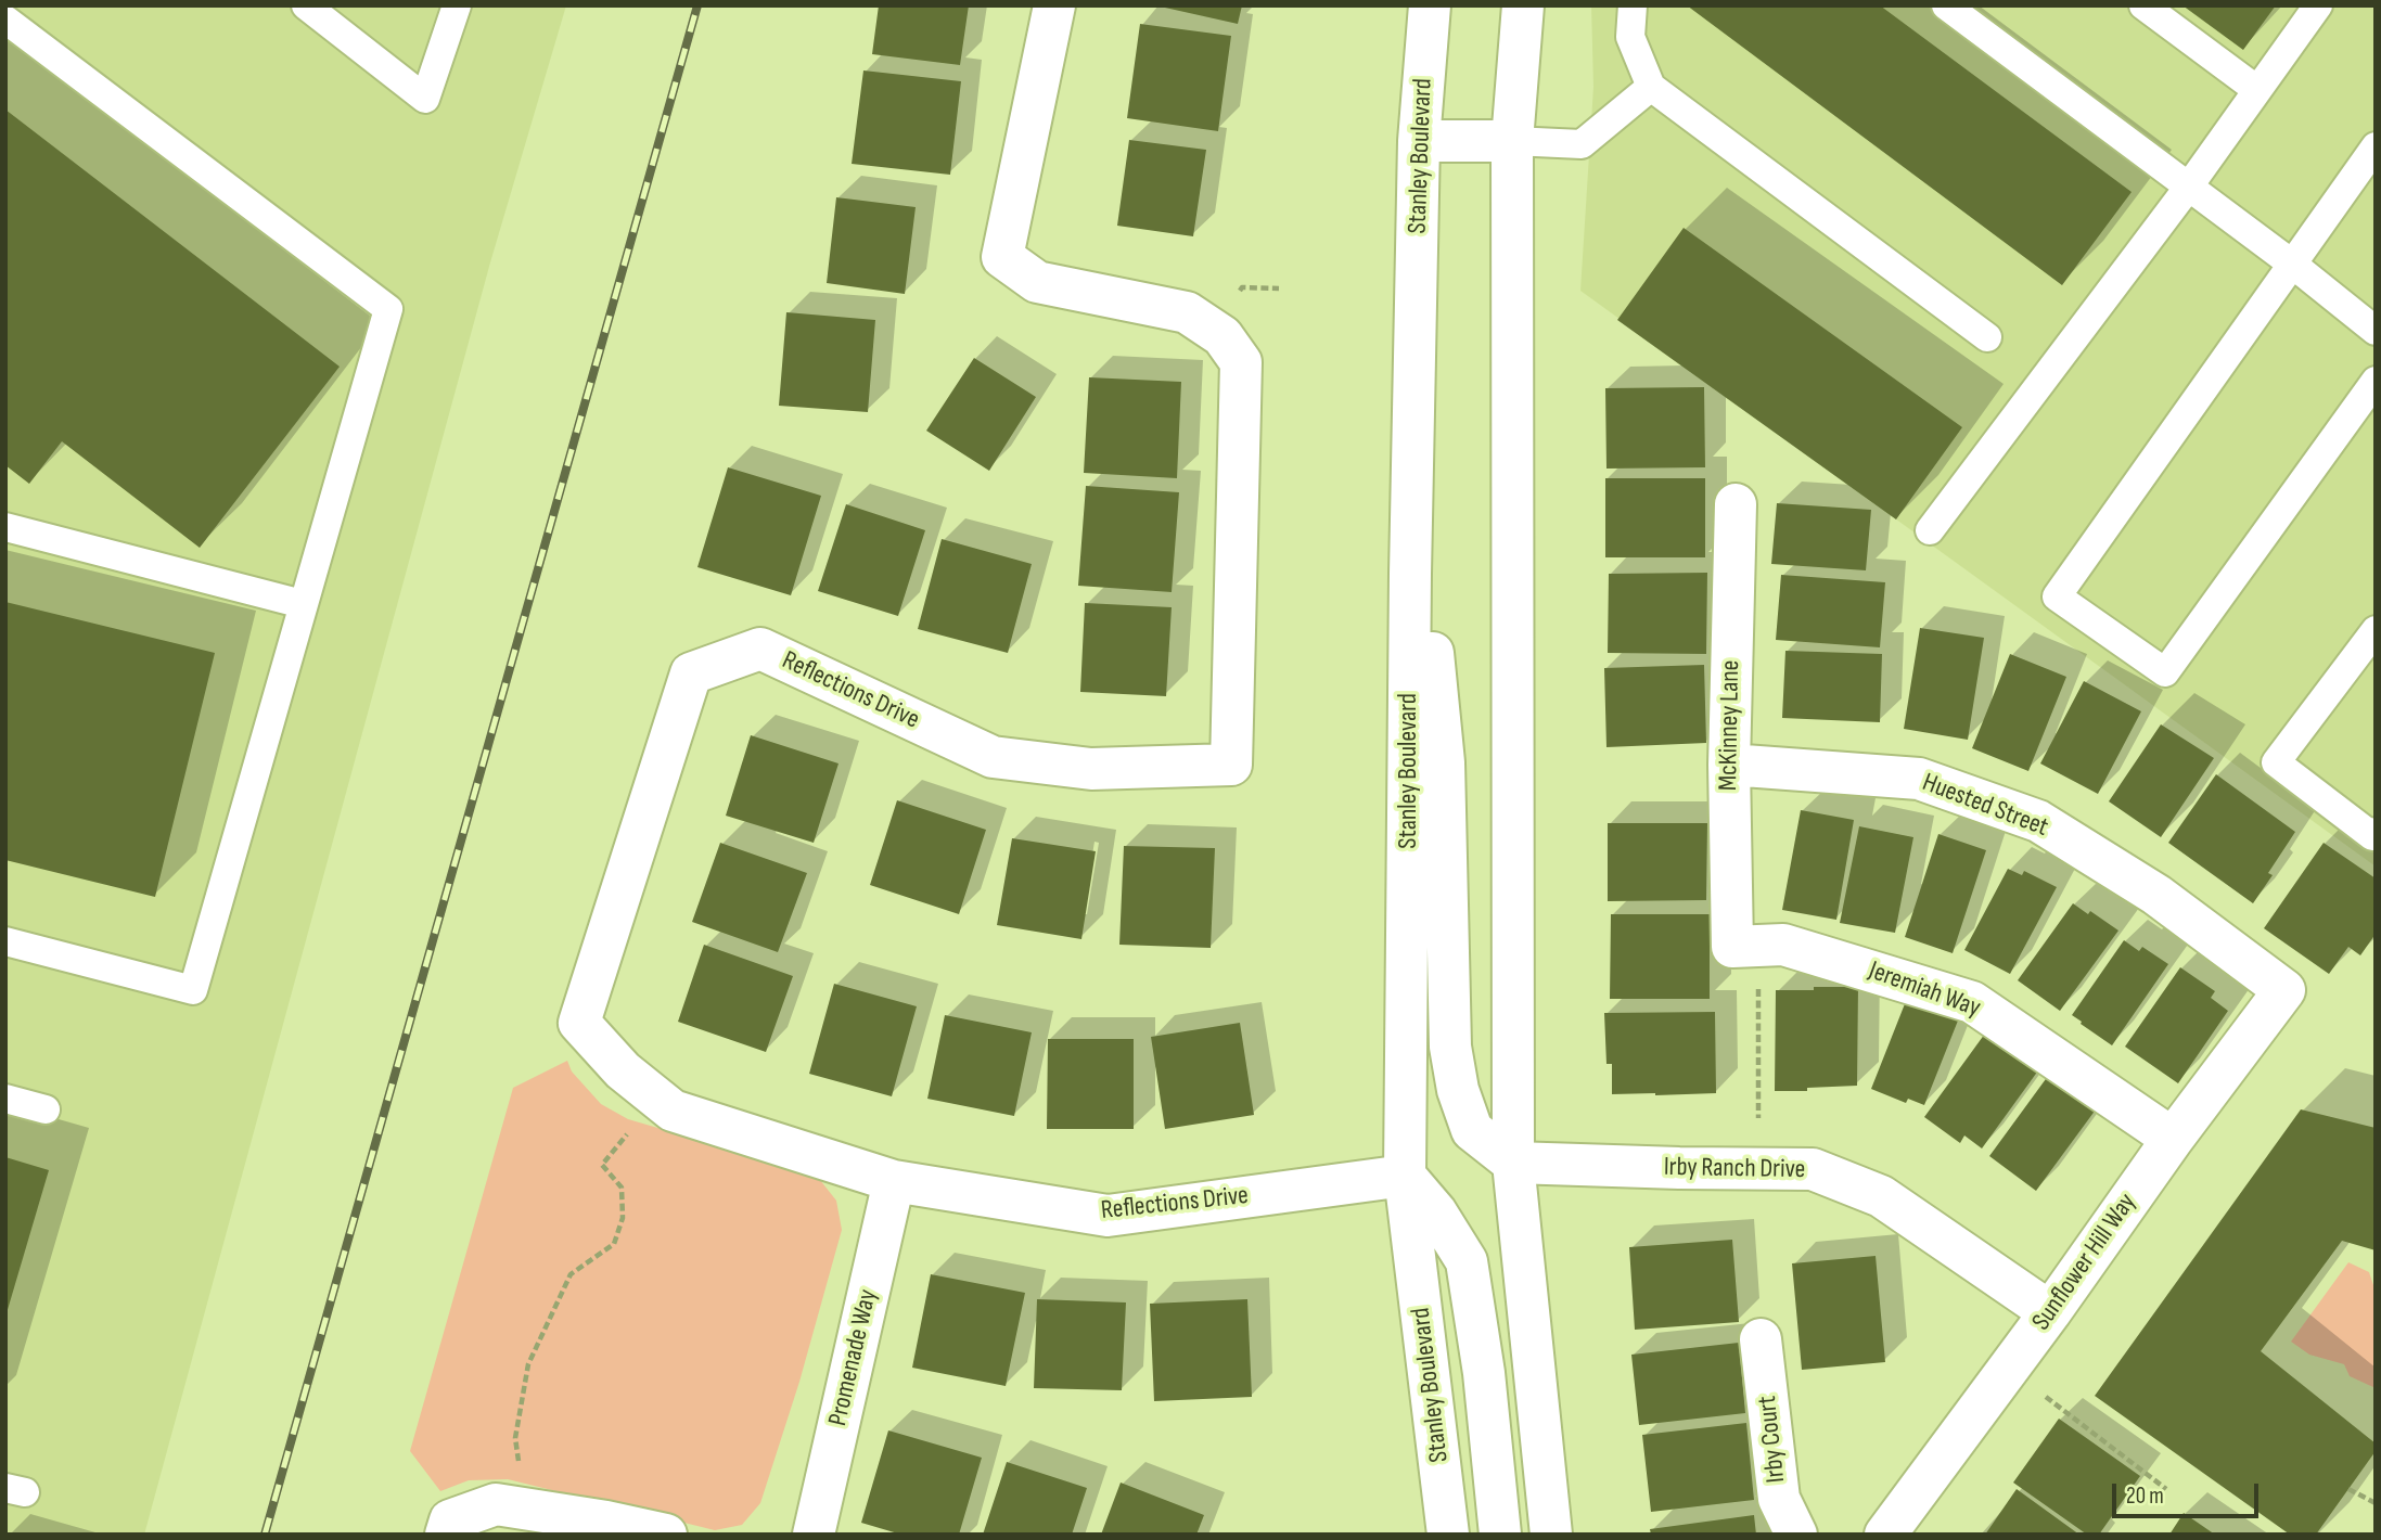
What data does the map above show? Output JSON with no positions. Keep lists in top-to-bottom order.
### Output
{
  "streets": {
    "street": [
      "Stanley Boulevard",
      "Reflections Drive",
      "McKinney Lane",
      "Huested Street",
      "Jeremiah Way",
      "Irby Ranch Drive",
      "Sunflower Hill Way",
      "Promenade Way",
      "Irby Court"
    ]
  },
  "crossings": [
    ["Stanley Boulevard", "Reflections Drive"],
    ["Reflections Drive", "Promenade Way"],
    ["McKinney Lane", "Huested Street"],
    ["McKinney Lane", "Jeremiah Way"],
    ["Huested Street", "Sunflower Hill Way"],
    ["Jeremiah Way", "Sunflower Hill Way"],
    ["Irby Ranch Drive", "Sunflower Hill Way"]
  ],
  "scale_bar": "20 m"
}
